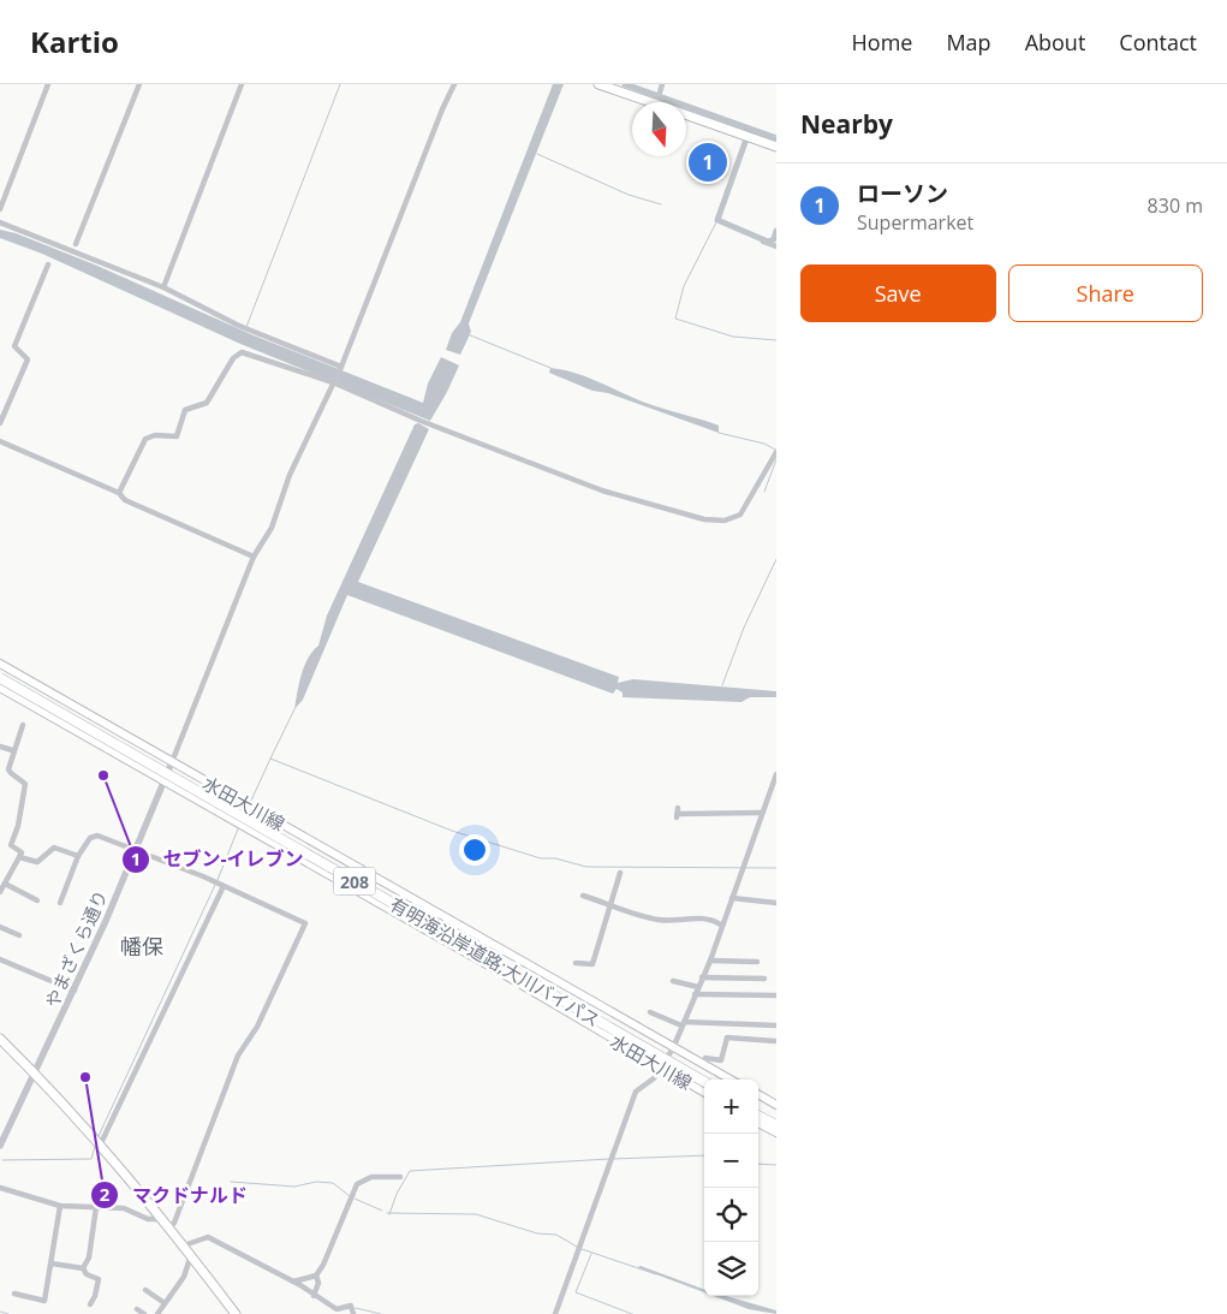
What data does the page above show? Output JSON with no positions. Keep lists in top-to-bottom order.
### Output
{
  "streets": {
    "highway": ["208", "有明海沿岸道路;大川バイパス"],
    "main road": ["水田大川線"],
    "street": ["やまざくら通り"]
  },
  "crossings": [
    ["水田大川線", "やまざくら通り"]
  ],
  "districts": ["幡保"],
  "places": ["セブン-イレブン", "マクドナルド"],
  "north": "bottom",
  "page": {
    "header": "Kartio",
    "nav": [
      "Home",
      "Map",
      "About",
      "Contact"
    ],
    "heading": "Nearby",
    "pins": "1",
    "list": [
      {
        "mark": "1",
        "name": "ローソン",
        "note": "Supermarket",
        "value": "830 m"
      }
    ],
    "buttons": ["Save", "Share"],
    "map_buttons": ["+", "−"]
  }
}
